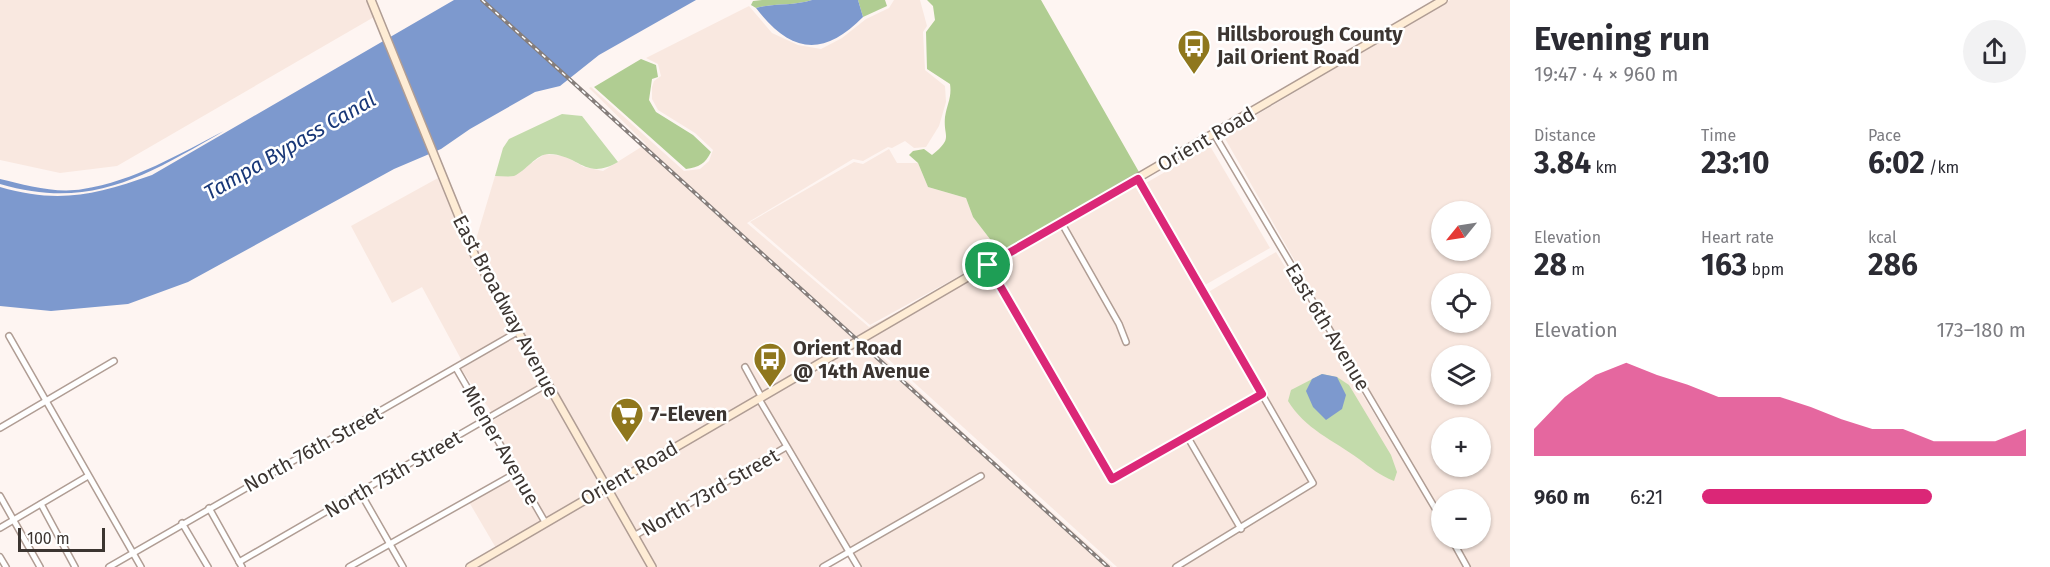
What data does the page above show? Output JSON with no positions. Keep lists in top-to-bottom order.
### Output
{
  "streets": {
    "street": [
      "Orient Road",
      "East Broadway Avenue",
      "East 6th Avenue",
      "Miener Avenue",
      "North 76th Street",
      "North 75th Street",
      "North 73rd Street"
    ]
  },
  "crossings": [
    ["Orient Road", "East Broadway Avenue"],
    ["Orient Road", "East 6th Avenue"],
    ["Orient Road", "Miener Avenue"],
    ["East Broadway Avenue", "North 76th Street"],
    ["East Broadway Avenue", "North 75th Street"],
    ["East Broadway Avenue", "North 73rd Street"],
    ["Miener Avenue", "North 76th Street"],
    ["Miener Avenue", "North 75th Street"]
  ],
  "water": ["Tampa Bypass Canal"],
  "places": {
    "bus stop": ["Hillsborough County Jail Orient Road", "Orient Road @ 14th Avenue"],
    "supermarket": ["7-Eleven"]
  },
  "scale_bar": "100 m",
  "north": "bottom left",
  "page": {
    "heading": ["Evening run", "19:47 · 4 × 960 m"],
    "stats": [
      ["Distance", "3.84 km"],
      ["Time", "23:10"],
      ["Pace", "6:02 /km"],
      ["Elevation", "28 m"],
      ["Heart rate", "163 bpm"],
      ["kcal", "286"]
    ],
    "map_buttons": ["+", "−"],
    "chart": ["Elevation", "173–180 m"],
    "list": [
      {
        "name": "960 m",
        "note": "6:21"
      }
    ],
    "scale": "100 m"
  }
}
